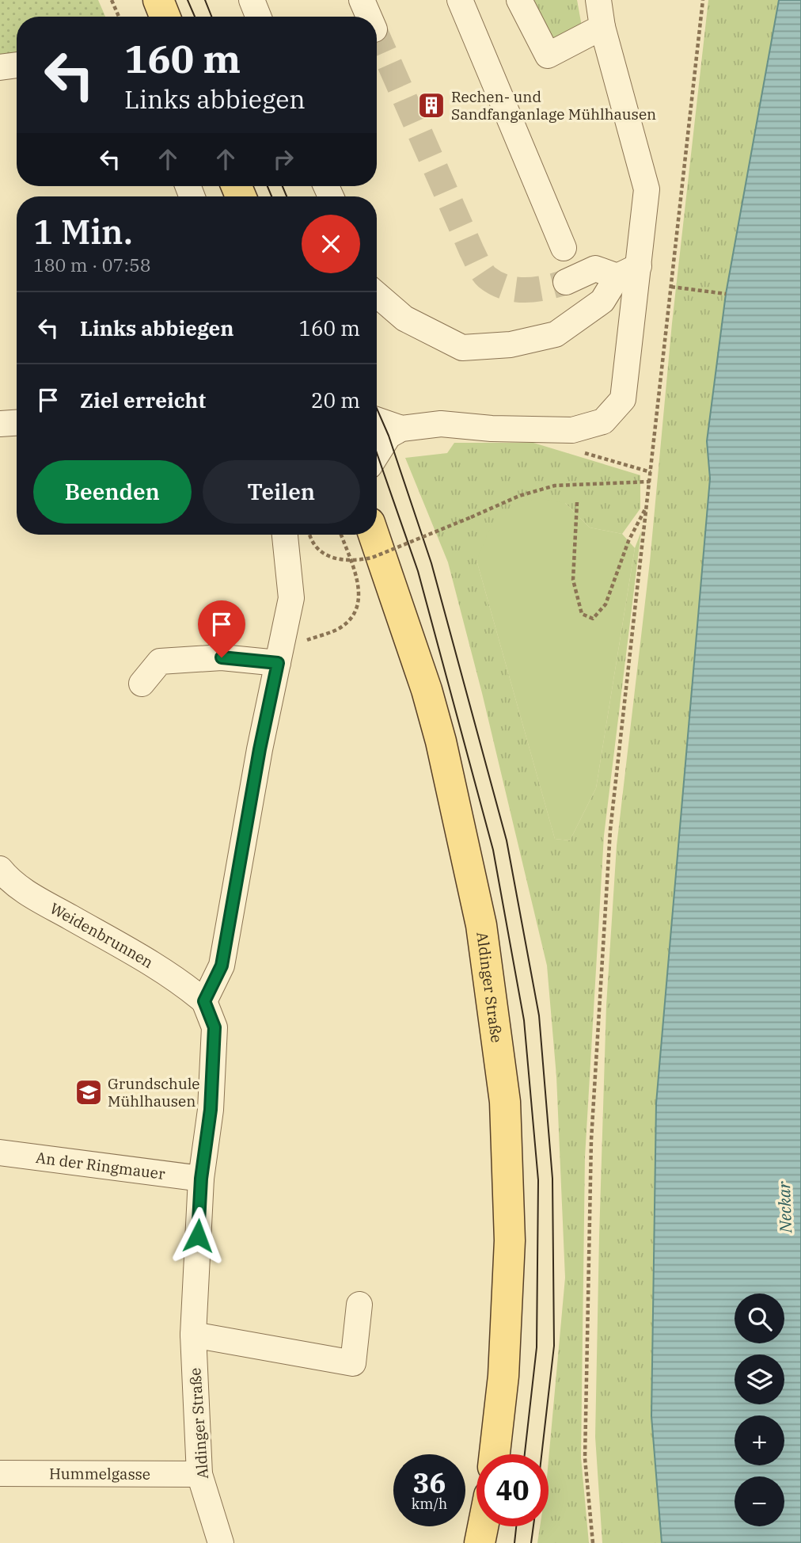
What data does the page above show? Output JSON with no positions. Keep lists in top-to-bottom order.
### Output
{
  "streets": {
    "main road": ["Aldinger Straße"],
    "street": ["Weidenbrunnen", "An der Ringmauer", "Hummelgasse"]
  },
  "crossings": [
    ["Weidenbrunnen", "Aldinger Straße"],
    ["Aldinger Straße", "An der Ringmauer"],
    ["Aldinger Straße", "Hummelgasse"]
  ],
  "water": ["Neckar"],
  "places": {
    "building": ["Rechen- und Sandfanganlage Mühlhausen"],
    "school or university": ["Grundschule Mühlhausen"]
  },
  "page": {
    "turn": ["160 m", "Links abbiegen"],
    "heading": ["1 Min.", "180 m · 07:58"],
    "list": [
      {
        "name": "Links abbiegen",
        "value": "160 m"
      },
      {
        "name": "Ziel erreicht",
        "value": "20 m"
      }
    ],
    "buttons": ["Beenden", "Teilen"],
    "map_buttons": ["+", "−"],
    "speed": "36 km/h",
    "limit": "40"
  }
}
